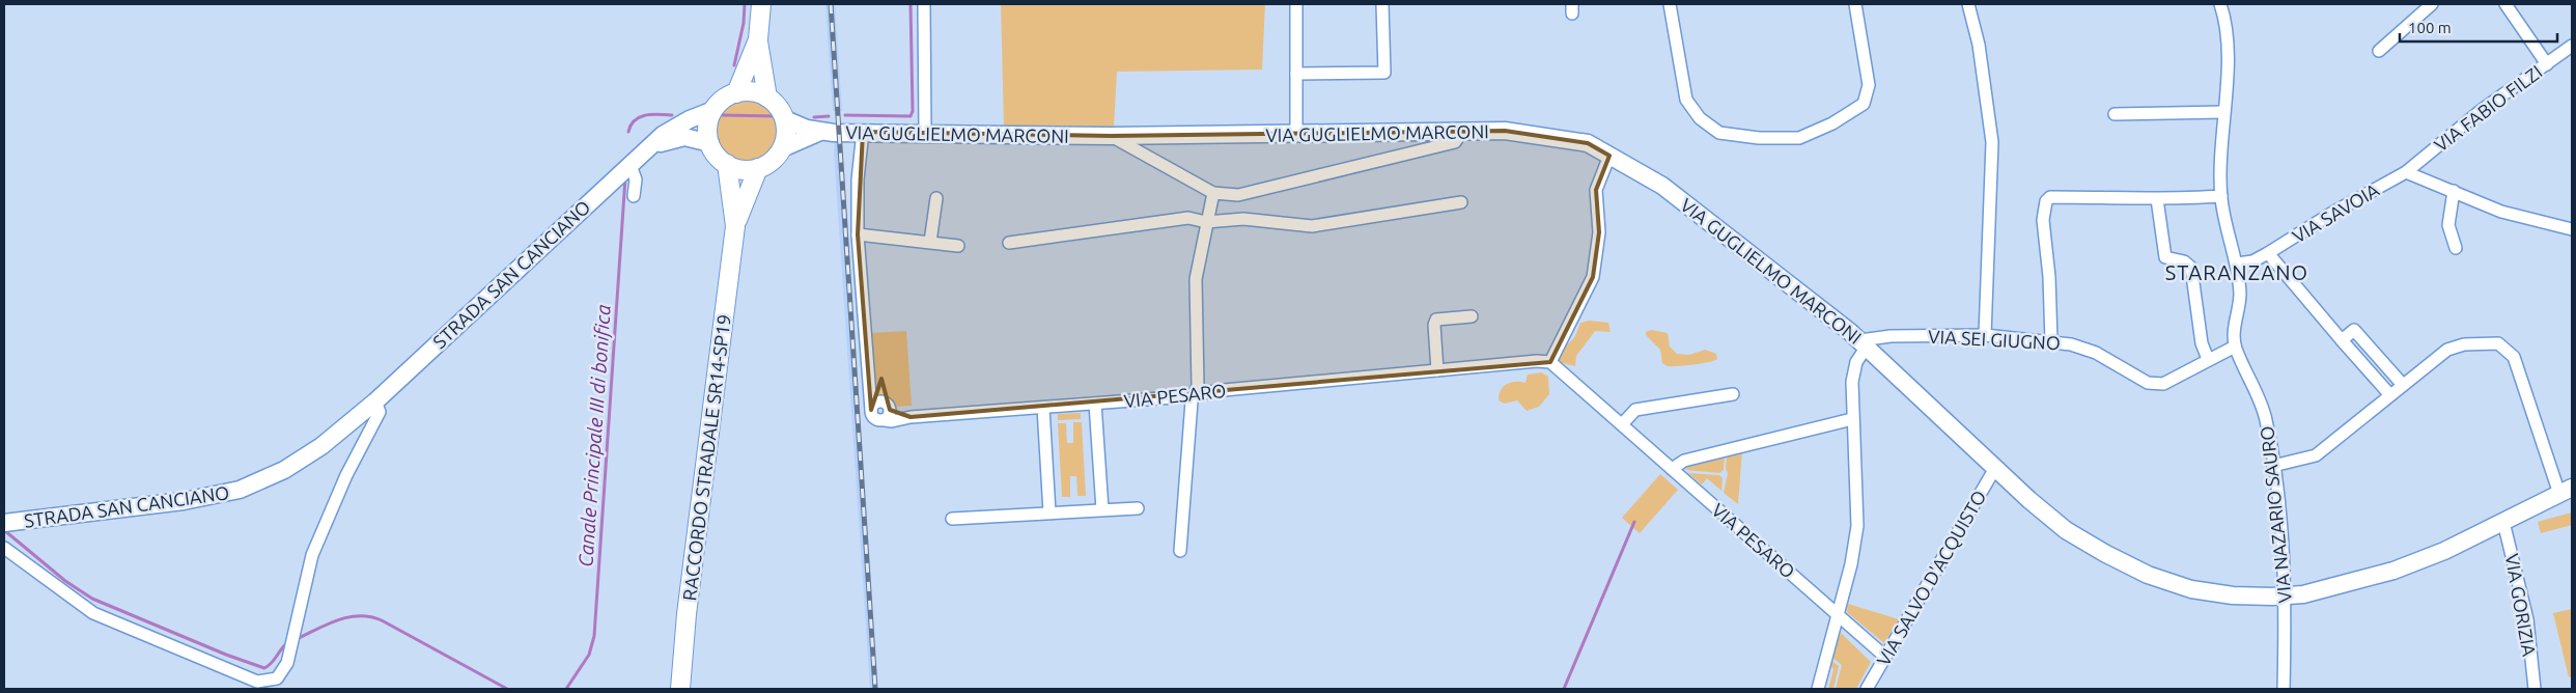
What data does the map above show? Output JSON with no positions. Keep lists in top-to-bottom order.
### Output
{
  "streets": {
    "main road": ["RACCORDO STRADALE SR14-SP19"],
    "street": [
      "VIA FABIO FILZI",
      "VIA GUGLIELMO MARCONI",
      "VIA SAVOIA",
      "STRADA SAN CANCIANO",
      "VIA SEI GIUGNO",
      "VIA PESARO",
      "VIA NAZARIO SAURO",
      "VIA SALVO D'ACQUISTO",
      "VIA GORIZIA"
    ]
  },
  "crossings": [
    ["VIA FABIO FILZI", "VIA SAVOIA"],
    ["VIA GUGLIELMO MARCONI", "STRADA SAN CANCIANO"],
    ["VIA GUGLIELMO MARCONI", "VIA SEI GIUGNO"],
    ["VIA GUGLIELMO MARCONI", "RACCORDO STRADALE SR14-SP19"],
    ["VIA GUGLIELMO MARCONI", "VIA NAZARIO SAURO"],
    ["VIA GUGLIELMO MARCONI", "VIA SALVO D'ACQUISTO"],
    ["VIA GUGLIELMO MARCONI", "VIA GORIZIA"],
    ["STRADA SAN CANCIANO", "RACCORDO STRADALE SR14-SP19"],
    ["VIA SEI GIUGNO", "VIA NAZARIO SAURO"],
    ["VIA PESARO", "VIA SALVO D'ACQUISTO"]
  ],
  "districts": ["STARANZANO"],
  "water": ["Canale Principale III di bonifica"],
  "scale_bar": "100 m"
}
